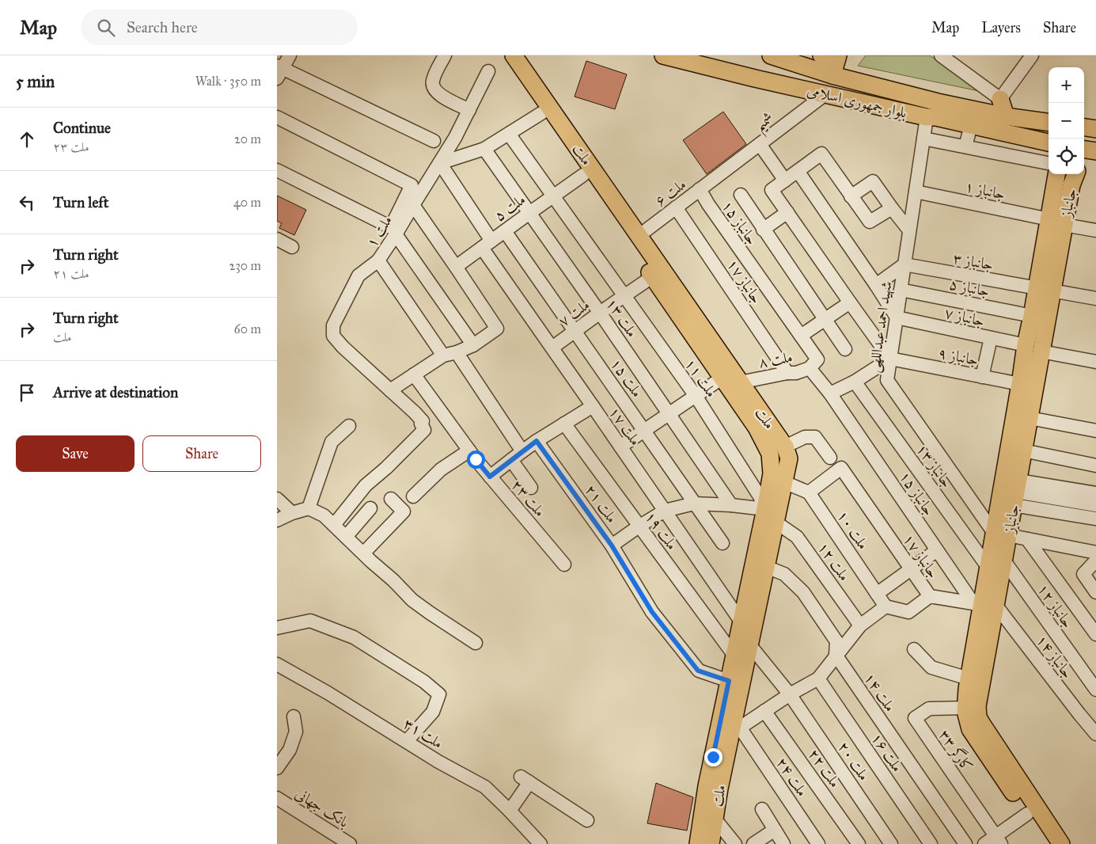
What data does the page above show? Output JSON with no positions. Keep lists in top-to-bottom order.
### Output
{
  "streets": {
    "main road": ["بلوار جمهوری اسلامی", "ملت", "جانباز"],
    "street": [
      "شمیم",
      "جانباز ۱",
      "ملت ۶",
      "ملت ۵",
      "جانباز ۱۵",
      "ملت ۱",
      "جانباز ۳",
      "جانباز ۱۷",
      "جانباز ۵",
      "ملت ۷",
      "جانباز ۷",
      "ملت ۱۳",
      "شهید احمد عبداللهی",
      "جانباز ۹",
      "ملت ۸",
      "ملت ۱۵",
      "ملت ۱۱",
      "ملت ۱۷",
      "جانباز ۱۳",
      "ملت ۲۳",
      "ملت ۲۱",
      "ملت ۱۰",
      "ملت ۱۹",
      "ملت ۱۲",
      "جانباز ۱۲",
      "جانباز ۱۴",
      "ملت ۱۴",
      "ملت ۳۱",
      "کارگر ۳۳",
      "ملت ۱۶",
      "ملت ۲۰",
      "ملت ۲۲",
      "ملت ۲۴",
      "بانک جهانی"
    ]
  },
  "crossings": [
    ["بلوار جمهوری اسلامی", "شمیم"],
    ["بلوار جمهوری اسلامی", "شهید احمد عبداللهی"],
    ["شمیم", "ملت ۶"],
    ["ملت", "ملت ۶"],
    ["ملت", "ملت ۵"],
    ["ملت", "ملت ۷"],
    ["ملت", "ملت ۸"],
    ["ملت", "ملت ۱۱"],
    ["ملت", "ملت ۱۷"],
    ["ملت", "ملت ۲۱"],
    ["ملت", "ملت ۱۹"],
    ["ملت", "ملت ۱۲"],
    ["ملت", "ملت ۱۴"],
    ["ملت", "ملت ۲۰"],
    ["ملت", "ملت ۲۴"],
    ["جانباز ۱", "جانباز"],
    ["جانباز ۱", "شهید احمد عبداللهی"],
    ["ملت ۶", "جانباز ۱۵"],
    ["ملت ۶", "جانباز ۱۷"],
    ["جانباز", "جانباز ۱۵"],
    ["جانباز", "جانباز ۳"],
    ["جانباز", "جانباز ۵"],
    ["جانباز", "جانباز ۷"],
    ["جانباز", "شهید احمد عبداللهی"],
    ["جانباز", "جانباز ۹"],
    ["جانباز", "جانباز ۱۳"],
    ["جانباز", "جانباز ۱۲"],
    ["جانباز", "جانباز ۱۴"],
    ["جانباز", "کارگر ۳۳"],
    ["ملت ۵", "ملت ۱۳"],
    ["ملت ۵", "ملت ۱۵"],
    ["ملت ۵", "ملت ۱۱"],
    ["ملت ۵", "ملت ۱۷"],
    ["جانباز ۱۵", "ملت ۸"],
    ["جانباز ۱۵", "جانباز ۱۴"],
    ["ملت ۱", "ملت ۱۷"],
    ["جانباز ۳", "شهید احمد عبداللهی"],
    ["جانباز ۱۷", "ملت ۸"],
    ["جانباز ۱۷", "ملت ۱۰"],
    ["جانباز ۵", "شهید احمد عبداللهی"],
    ["ملت ۷", "ملت ۱۳"],
    ["ملت ۷", "ملت ۱۵"],
    ["ملت ۷", "ملت ۱۱"],
    ["ملت ۷", "ملت ۱۷"],
    ["جانباز ۷", "شهید احمد عبداللهی"],
    ["شهید احمد عبداللهی", "جانباز ۹"],
    ["ملت ۱۱", "ملت ۱۲"]
  ],
  "page": {
    "header": "Map",
    "search": "Search here",
    "nav": ["Map", "Layers", "Share"],
    "heading": ["5 min", "Walk · 350 m"],
    "map_buttons": ["+", "−"],
    "list": [
      ["Continue", "ملت ۲۳", "20 m"],
      ["Turn left", "40 m"],
      ["Turn right", "ملت ۲۱", "230 m"],
      ["Turn right", "ملت", "60 m"],
      "Arrive at destination"
    ],
    "buttons": ["Save", "Share"]
  }
}
